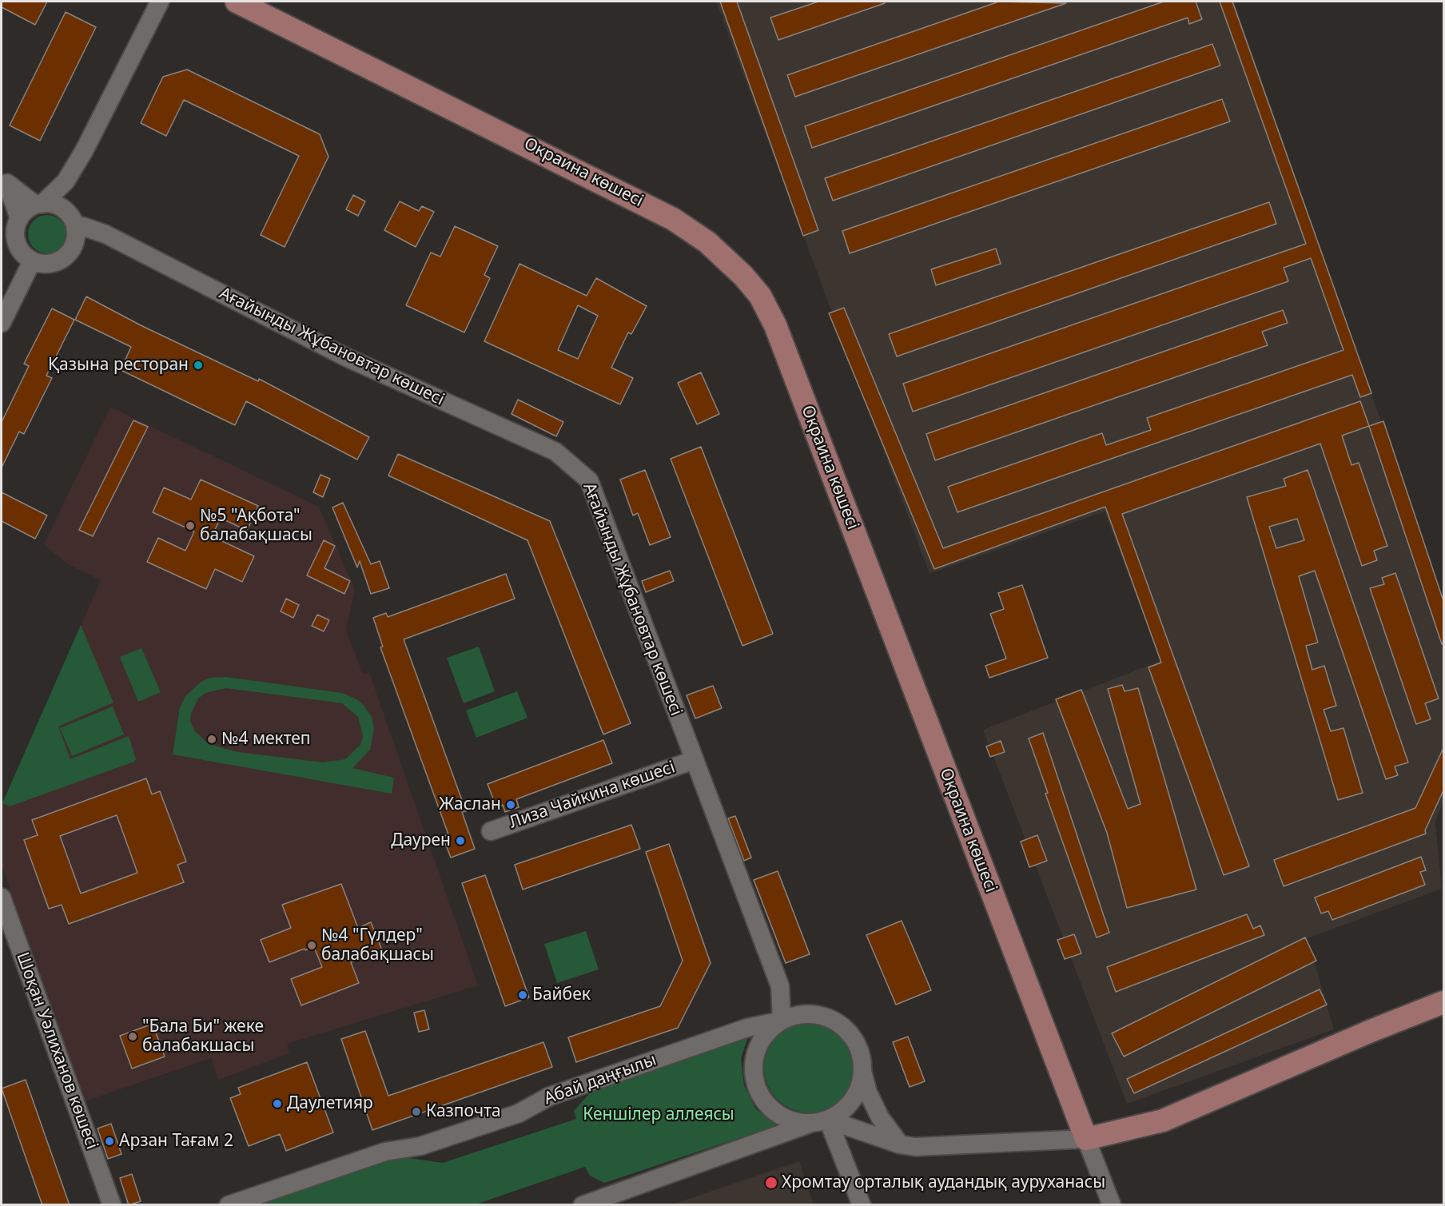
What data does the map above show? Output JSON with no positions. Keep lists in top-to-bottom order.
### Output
{
  "streets": {
    "main road": ["Окраина көшесі"],
    "street": [
      "Ағайынды Жұбановтар көшесі",
      "Лиза Чайкина көшесі",
      "Шоқан Уәлиханов көшесі",
      "Абай даңғылы"
    ]
  },
  "crossings": [
    ["Ағайынды Жұбановтар көшесі", "Лиза Чайкина көшесі"]
  ],
  "parks": ["Кеншілер аллеясы"],
  "places": [
    "Қазына ресторан",
    "№5 \"Ақбота\" балабақшасы",
    "№4 мектеп",
    "Жаслан",
    "Даурен",
    "№4 \"Гүлдер\" балабақшасы",
    "Байбек",
    "\"Бала Би\" жеке балабакшасы",
    "Даулетияр",
    "Казпочта",
    "Арзан Тағам 2",
    "Хромтау орталық аудандық ауруханасы"
  ]
}
